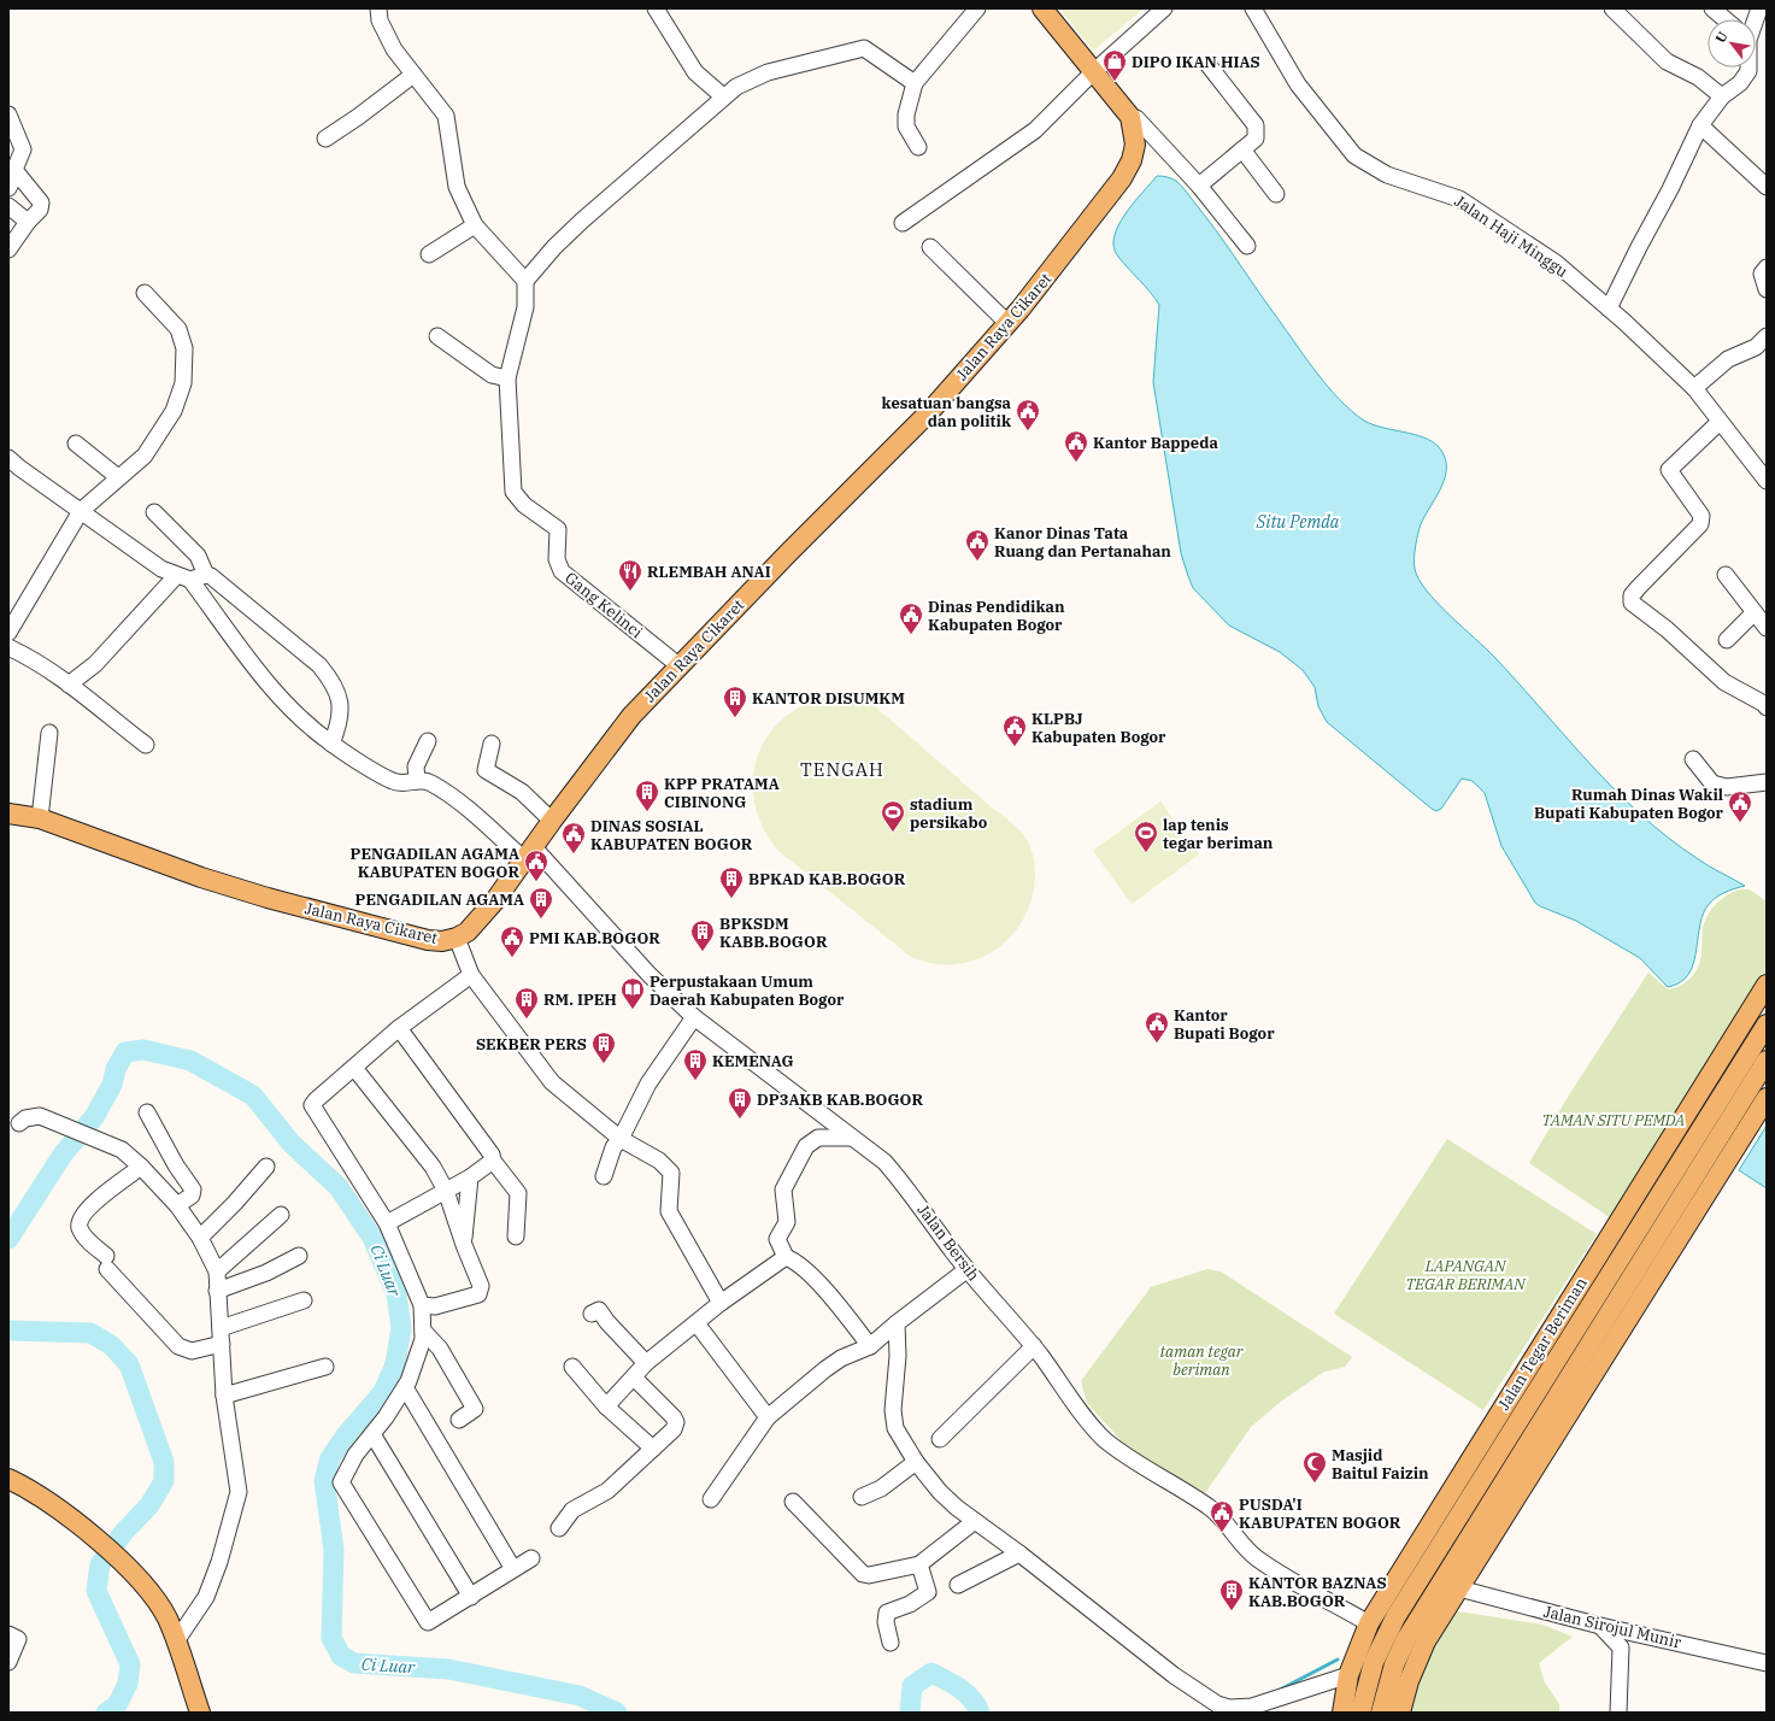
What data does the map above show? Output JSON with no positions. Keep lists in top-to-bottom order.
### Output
{
  "streets": {
    "main road": ["Jalan Raya Cikaret", "Jalan Tegar Beriman"],
    "street": [
      "Jalan Haji Minggu",
      "Gang Kelinci",
      "Jalan Bersih",
      "Jalan Sirojul Munir"
    ]
  },
  "crossings": [
    ["Jalan Raya Cikaret", "Gang Kelinci"],
    ["Jalan Raya Cikaret", "Jalan Bersih"],
    ["Jalan Bersih", "Jalan Tegar Beriman"]
  ],
  "districts": ["TENGAH"],
  "water": ["Situ Pemda", "Ci Luar"],
  "parks": ["TAMAN SITU PEMDA", "LAPANGAN TEGAR BERIMAN", "taman tegar beriman"],
  "places": {
    "shop": ["DIPO IKAN HIAS"],
    "public building": [
      "kesatuan bangsa dan politik",
      "Kantor Bappeda",
      "Kanor Dinas Tata Ruang dan Pertanahan",
      "Dinas Pendidikan Kabupaten Bogor",
      "KLPBJ Kabupaten Bogor",
      "Rumah Dinas Wakil Bupati Kabupaten Bogor",
      "DINAS SOSIAL KABUPATEN BOGOR",
      "PENGADILAN AGAMA KABUPATEN BOGOR",
      "PMI KAB.BOGOR",
      "Kantor Bupati Bogor",
      "PUSDA'I KABUPATEN BOGOR"
    ],
    "restaurant": ["RLEMBAH ANAI"],
    "building": [
      "KANTOR DISUMKM",
      "KPP PRATAMA CIBINONG",
      "BPKAD KAB.BOGOR",
      "PENGADILAN AGAMA",
      "BPKSDM KABB.BOGOR",
      "RM. IPEH",
      "SEKBER PERS",
      "KEMENAG",
      "DP3AKB KAB.BOGOR",
      "KANTOR BAZNAS KAB.BOGOR"
    ],
    "sports": ["stadium persikabo", "lap tenis tegar beriman"],
    "library": ["Perpustakaan Umum Daerah Kabupaten Bogor"],
    "mosque": ["Masjid Baitul Faizin"]
  },
  "north": "top left"
}
